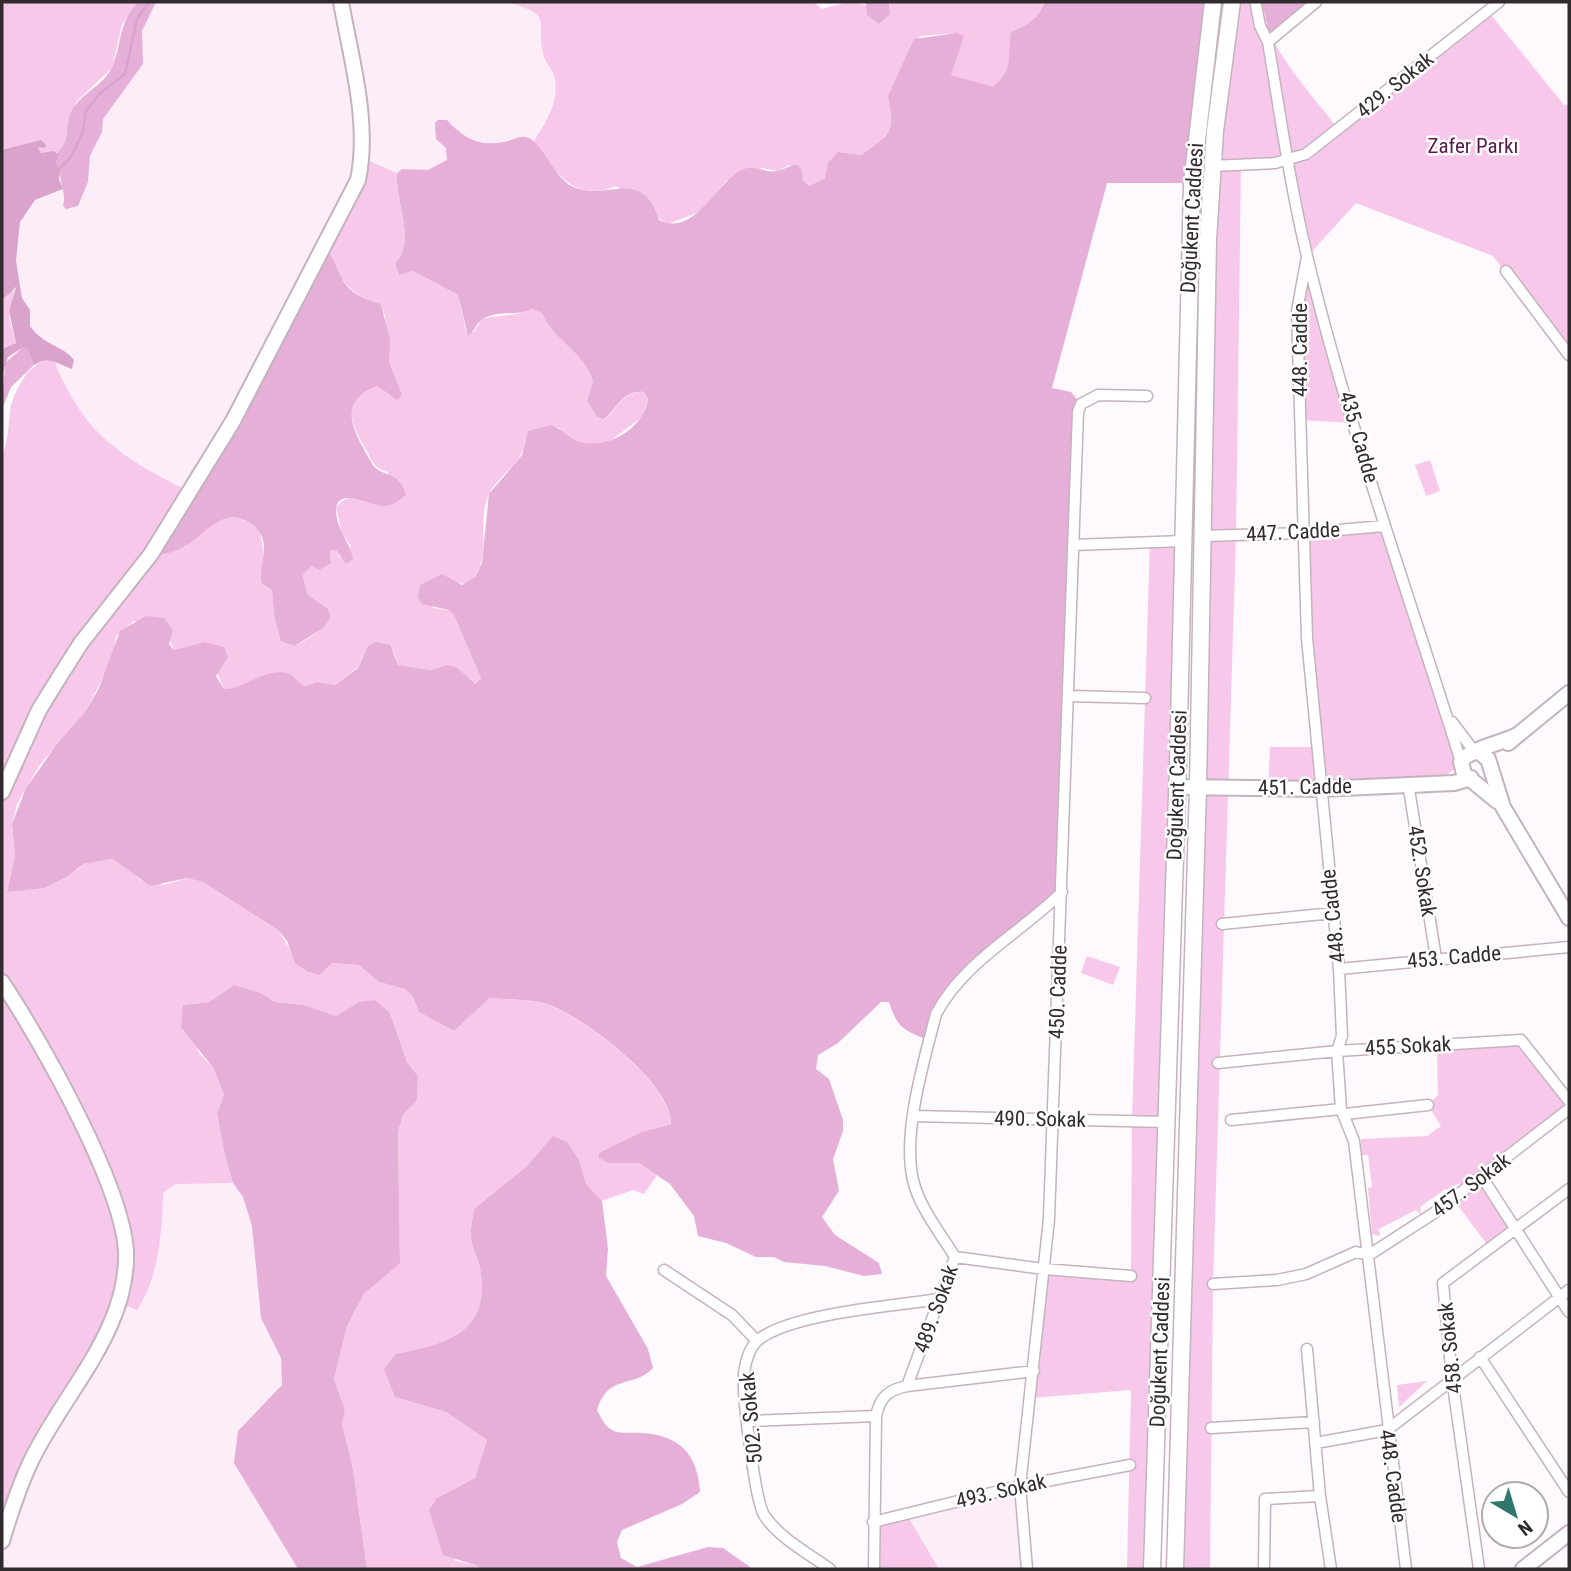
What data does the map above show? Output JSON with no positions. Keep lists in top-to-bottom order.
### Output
{
  "streets": {
    "main road": ["Doğukent Caddesi"],
    "street": [
      "429. Sokak",
      "448. Cadde",
      "435. Cadde",
      "447. Cadde",
      "451. Cadde",
      "452. Sokak",
      "453. Cadde",
      "450. Cadde",
      "455 Sokak",
      "490. Sokak",
      "457. Sokak",
      "489. Sokak",
      "458. Sokak",
      "502. Sokak",
      "493. Sokak"
    ]
  },
  "crossings": [
    ["429. Sokak", "435. Cadde"],
    ["Doğukent Caddesi", "447. Cadde"],
    ["Doğukent Caddesi", "451. Cadde"],
    ["Doğukent Caddesi", "490. Sokak"],
    ["448. Cadde", "435. Cadde"],
    ["448. Cadde", "447. Cadde"],
    ["448. Cadde", "451. Cadde"],
    ["448. Cadde", "453. Cadde"],
    ["448. Cadde", "455 Sokak"],
    ["448. Cadde", "457. Sokak"],
    ["435. Cadde", "447. Cadde"],
    ["435. Cadde", "451. Cadde"],
    ["451. Cadde", "452. Sokak"],
    ["452. Sokak", "453. Cadde"],
    ["450. Cadde", "490. Sokak"],
    ["450. Cadde", "489. Sokak"],
    ["450. Cadde", "493. Sokak"],
    ["490. Sokak", "489. Sokak"],
    ["489. Sokak", "502. Sokak"]
  ],
  "parks": ["Zafer Parkı"],
  "north": "bottom right"
}
